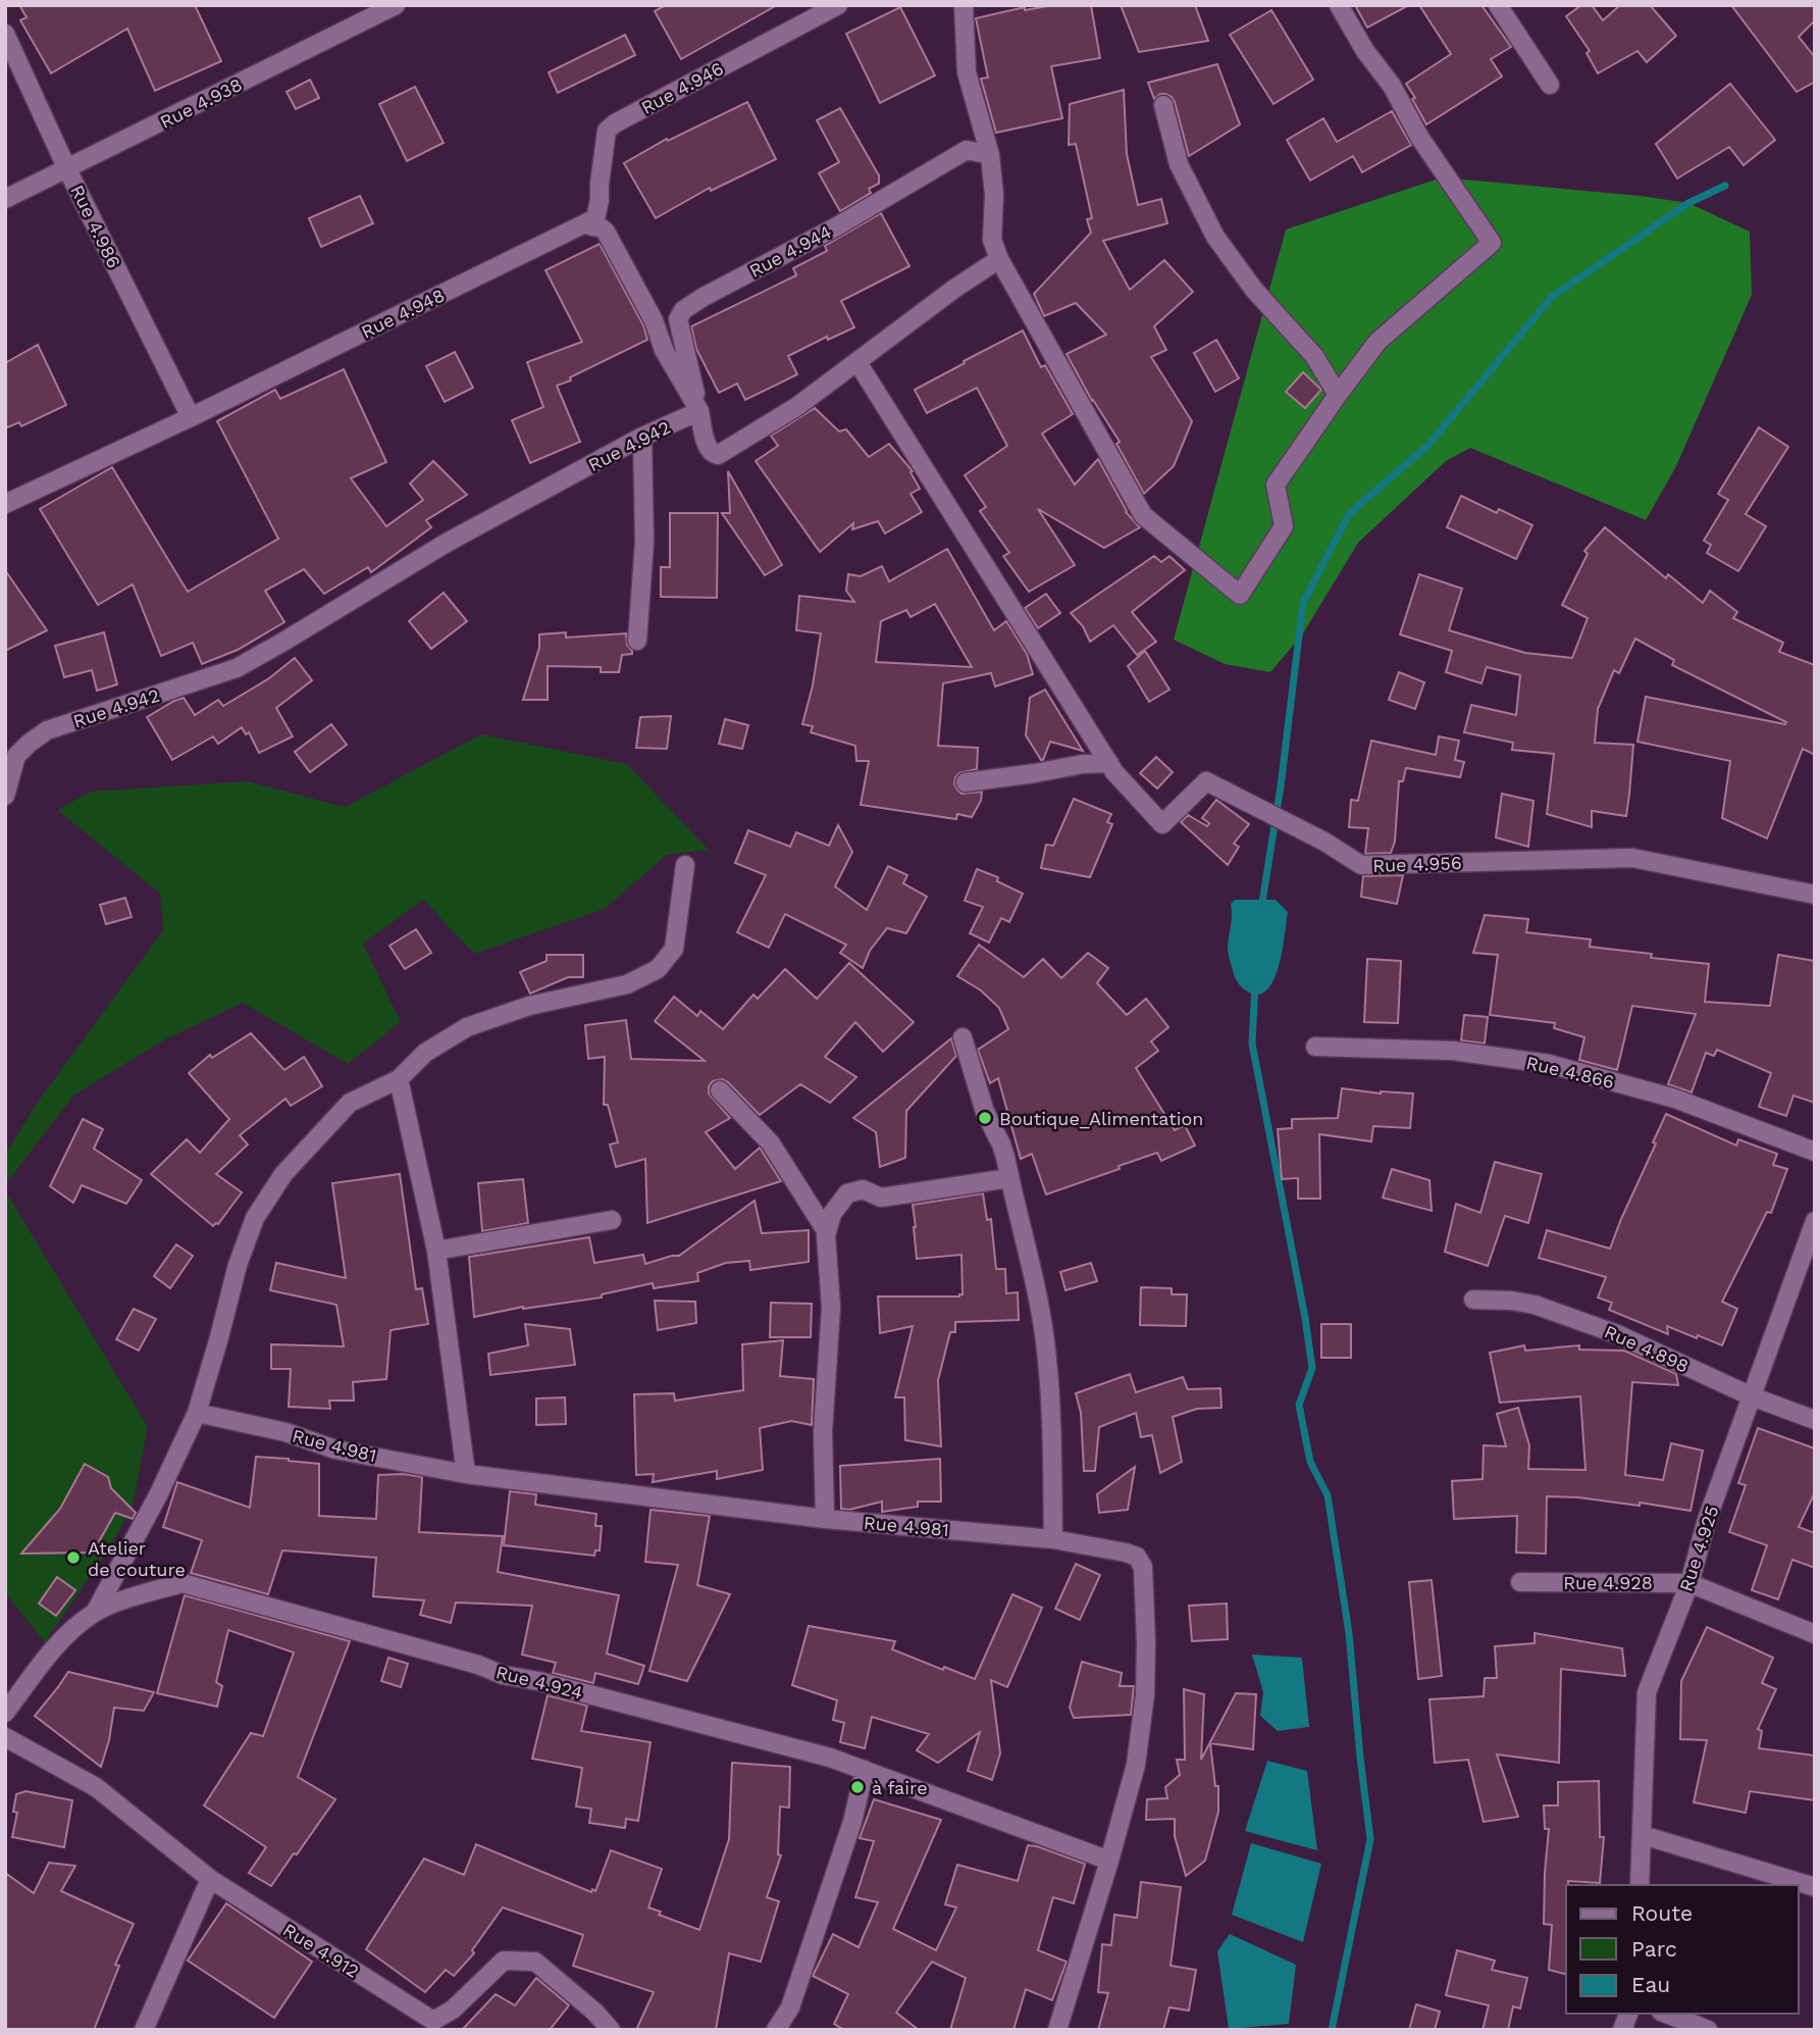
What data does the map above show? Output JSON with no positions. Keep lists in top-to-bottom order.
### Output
{
  "streets": {
    "street": [
      "Rue 4.946",
      "Rue 4.938",
      "Rue 4.986",
      "Rue 4.944",
      "Rue 4.948",
      "Rue 4.942",
      "Rue 4.956",
      "Rue 4.866",
      "Rue 4.898",
      "Rue 4.981",
      "Rue 4.925",
      "Rue 4.928",
      "Rue 4.924",
      "Rue 4.912"
    ]
  },
  "crossings": [
    ["Rue 4.946", "Rue 4.948"],
    ["Rue 4.938", "Rue 4.986"],
    ["Rue 4.986", "Rue 4.948"],
    ["Rue 4.944", "Rue 4.942"],
    ["Rue 4.898", "Rue 4.925"],
    ["Rue 4.981", "Rue 4.924"],
    ["Rue 4.925", "Rue 4.928"]
  ],
  "places": ["Boutique_Alimentation", "Atelier de couture", "à faire"],
  "legend": ["Route", "Parc", "Eau"]
}
